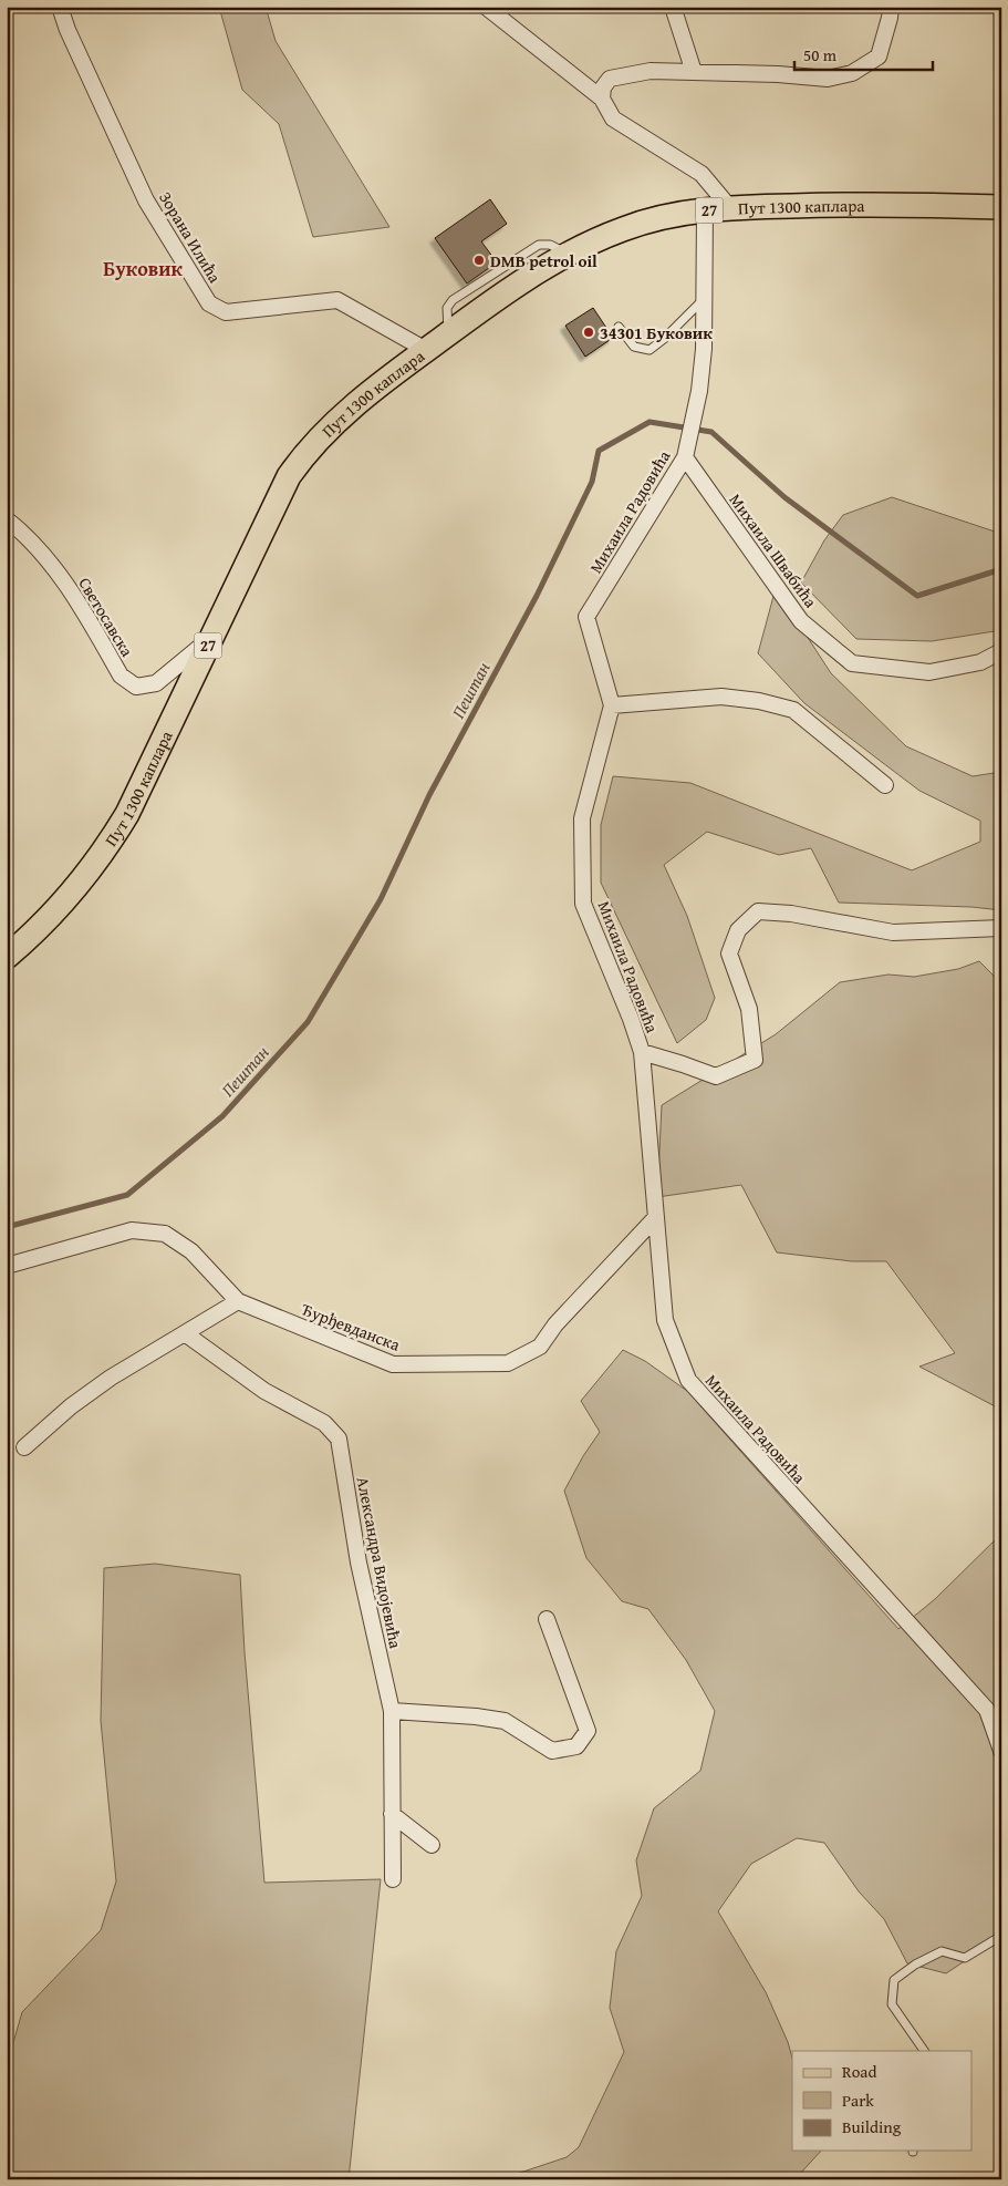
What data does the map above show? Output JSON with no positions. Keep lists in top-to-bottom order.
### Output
{
  "streets": {
    "main road": ["Пут 1300 каплара", "27"],
    "street": [
      "Зорана Илића",
      "Михаила Радовића",
      "Михаила Швабића",
      "Светосавска",
      "Ђурђевданска",
      "Александра Видојевића"
    ]
  },
  "crossings": [
    ["Пут 1300 каплара", "Зорана Илића"],
    ["Пут 1300 каплара", "Михаила Радовића"],
    ["Пут 1300 каплара", "Светосавска"],
    ["Михаила Радовића", "Михаила Швабића"],
    ["Михаила Радовића", "Ђурђевданска"]
  ],
  "districts": ["Буковик"],
  "water": ["Пештан"],
  "places": ["DMB petrol oil", "34301 Буковик"],
  "legend": ["Road", "Park", "Building"],
  "scale_bar": "50 m"
}
